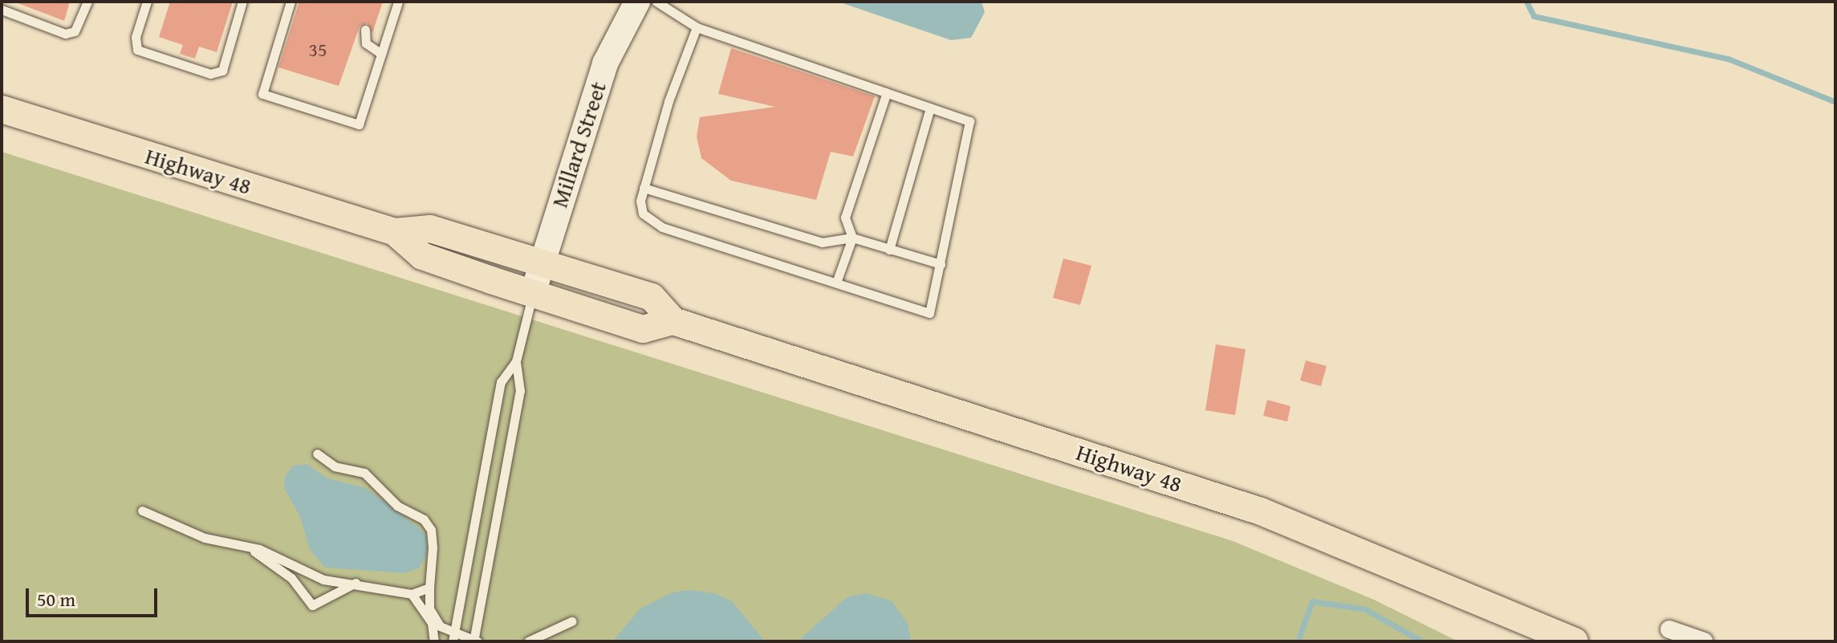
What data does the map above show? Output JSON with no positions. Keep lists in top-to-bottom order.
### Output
{
  "streets": {
    "main road": ["Highway 48"],
    "street": ["Millard Street"]
  },
  "crossings": [
    ["Millard Street", "Highway 48"]
  ],
  "house_numbers": ["35"],
  "scale_bar": "50 m"
}
